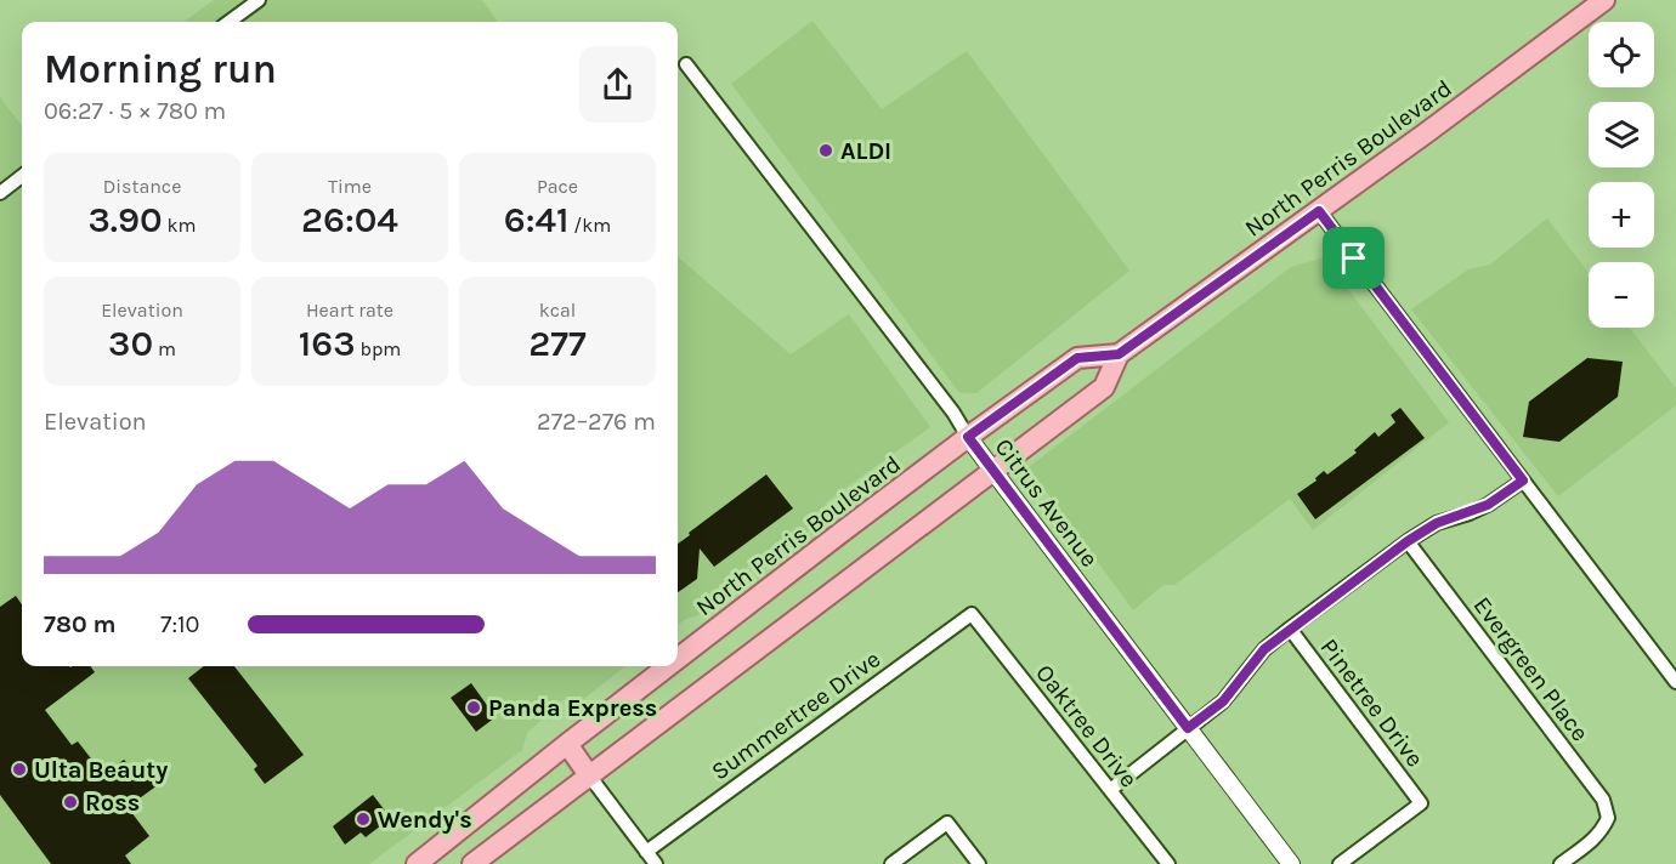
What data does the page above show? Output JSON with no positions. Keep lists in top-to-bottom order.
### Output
{
  "streets": {
    "main road": ["North Perris Boulevard"],
    "street": [
      "Citrus Avenue",
      "Evergreen Place",
      "Pinetree Drive",
      "Summertree Drive",
      "Oaktree Drive"
    ]
  },
  "crossings": [
    ["North Perris Boulevard", "Citrus Avenue"],
    ["Summertree Drive", "Oaktree Drive"]
  ],
  "places": [
    "ALDI",
    "Panda Express",
    "Ulta Beauty",
    "Ross",
    "Wendy's"
  ],
  "page": {
    "map_buttons": ["+", "−"],
    "heading": ["Morning run", "06:27 · 5 × 780 m"],
    "stats": [
      ["Distance", "3.90 km"],
      ["Time", "26:04"],
      ["Pace", "6:41 /km"],
      ["Elevation", "30 m"],
      ["Heart rate", "163 bpm"],
      ["kcal", "277"]
    ],
    "chart": ["Elevation", "272–276 m"],
    "list": [
      {
        "name": "780 m",
        "note": "7:10"
      }
    ]
  }
}
